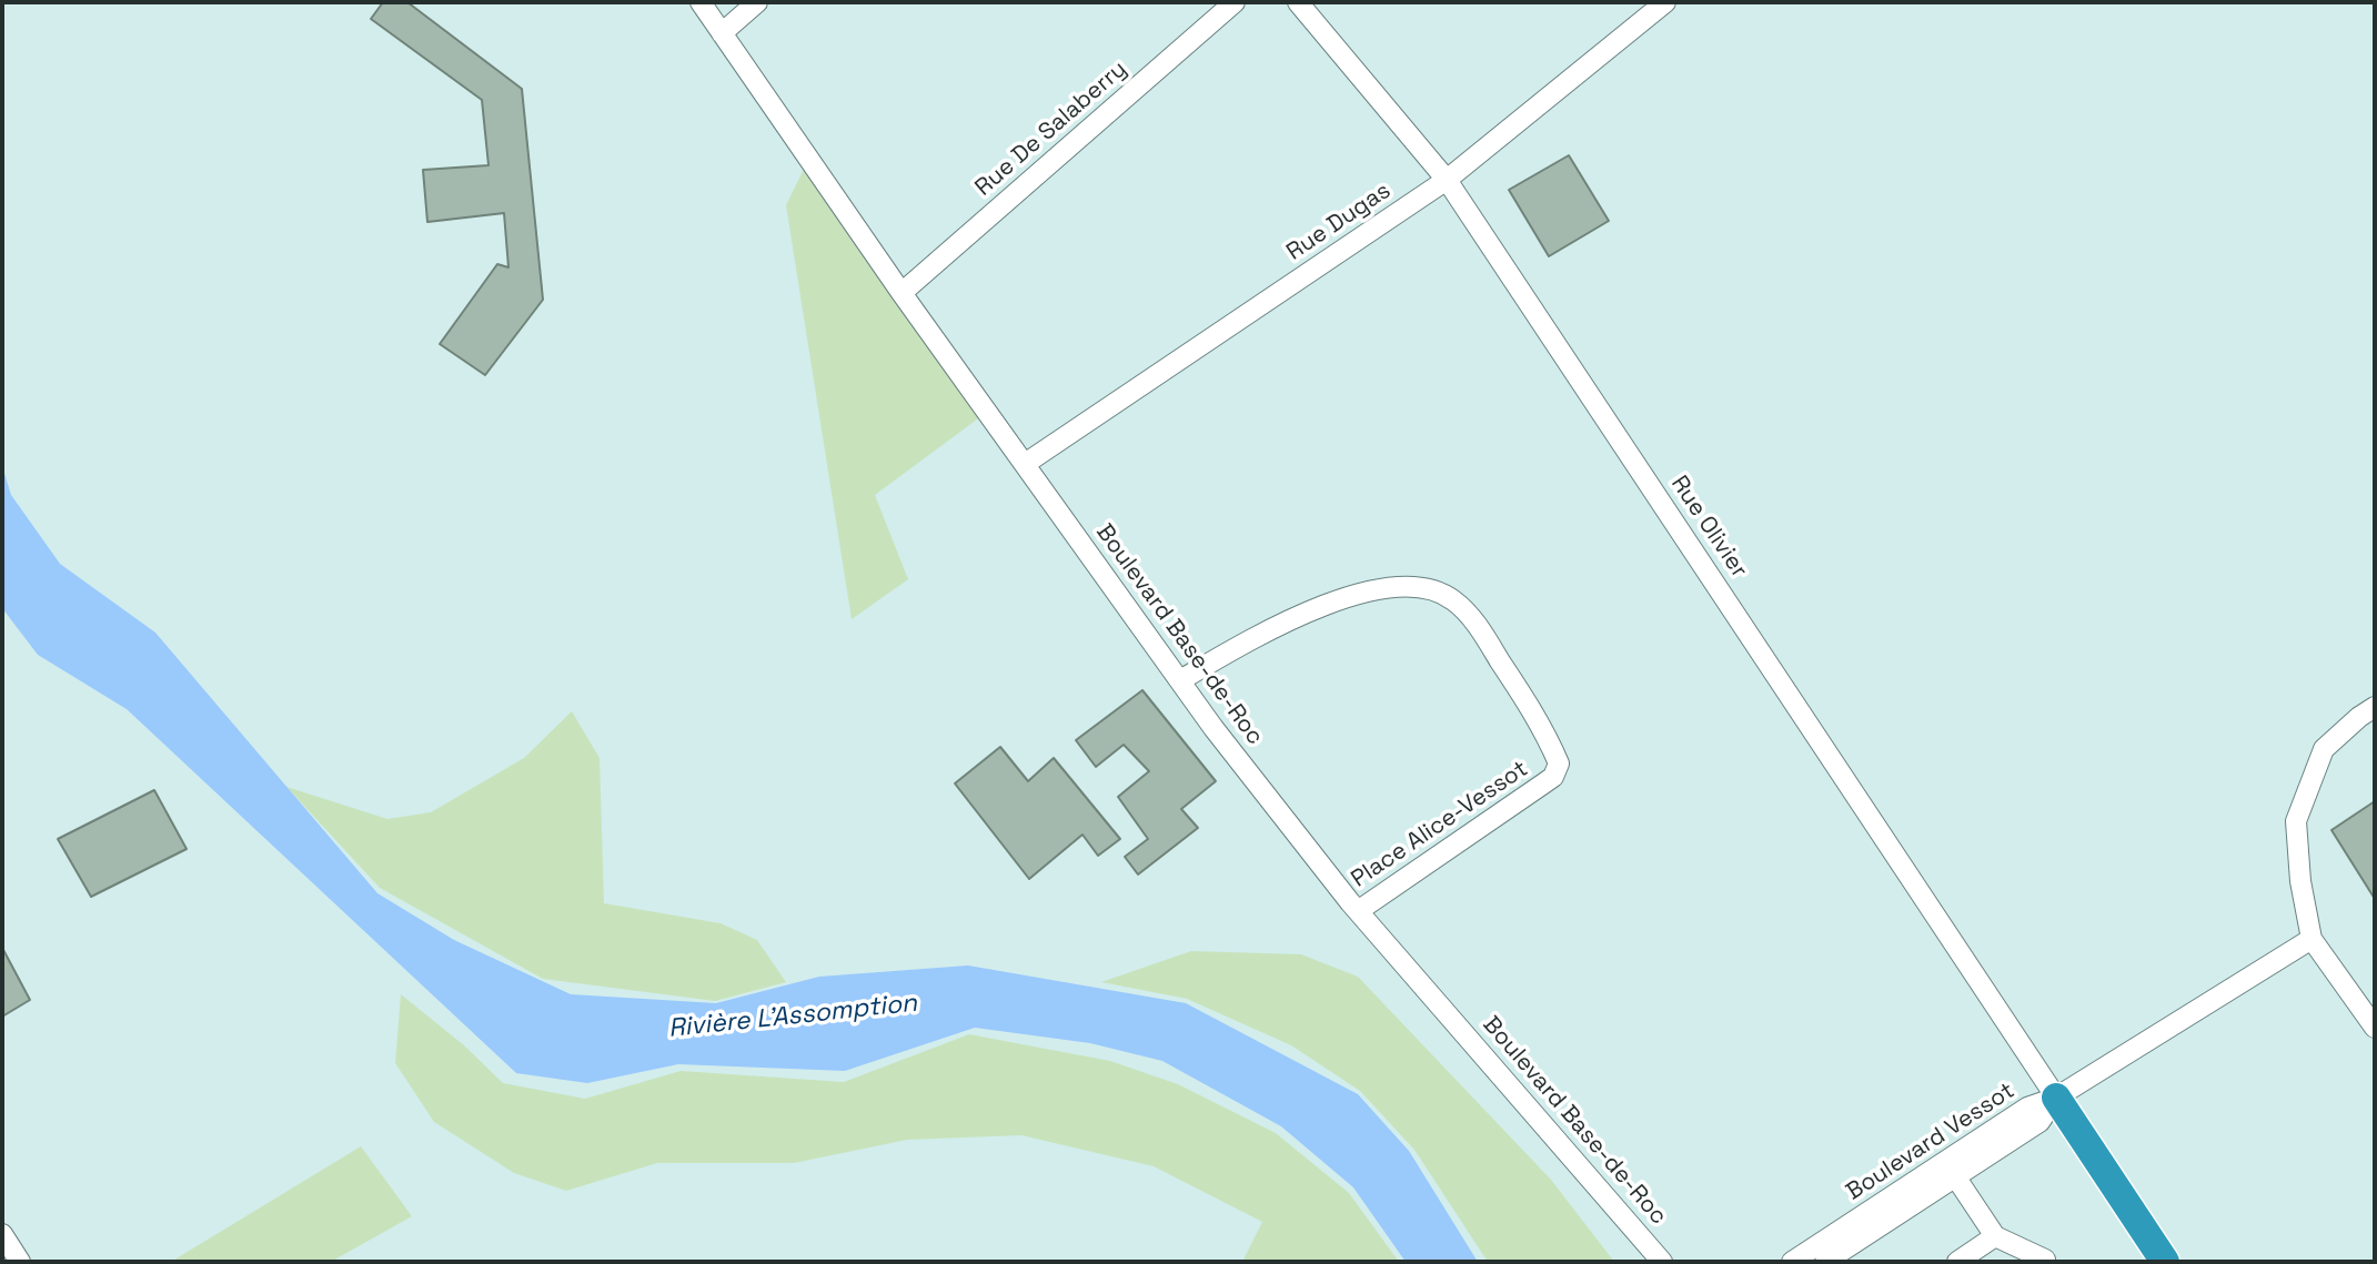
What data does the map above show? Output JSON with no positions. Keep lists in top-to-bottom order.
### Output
{
  "streets": {
    "street": [
      "Rue De Salaberry",
      "Rue Dugas",
      "Rue Olivier",
      "Boulevard Base-de-Roc",
      "Place Alice-Vessot",
      "Boulevard Vessot"
    ]
  },
  "crossings": [
    ["Rue De Salaberry", "Boulevard Base-de-Roc"],
    ["Rue Dugas", "Rue Olivier"],
    ["Rue Dugas", "Boulevard Base-de-Roc"],
    ["Rue Olivier", "Boulevard Vessot"],
    ["Boulevard Base-de-Roc", "Place Alice-Vessot"]
  ],
  "water": ["Rivière L'Assomption"]
}
